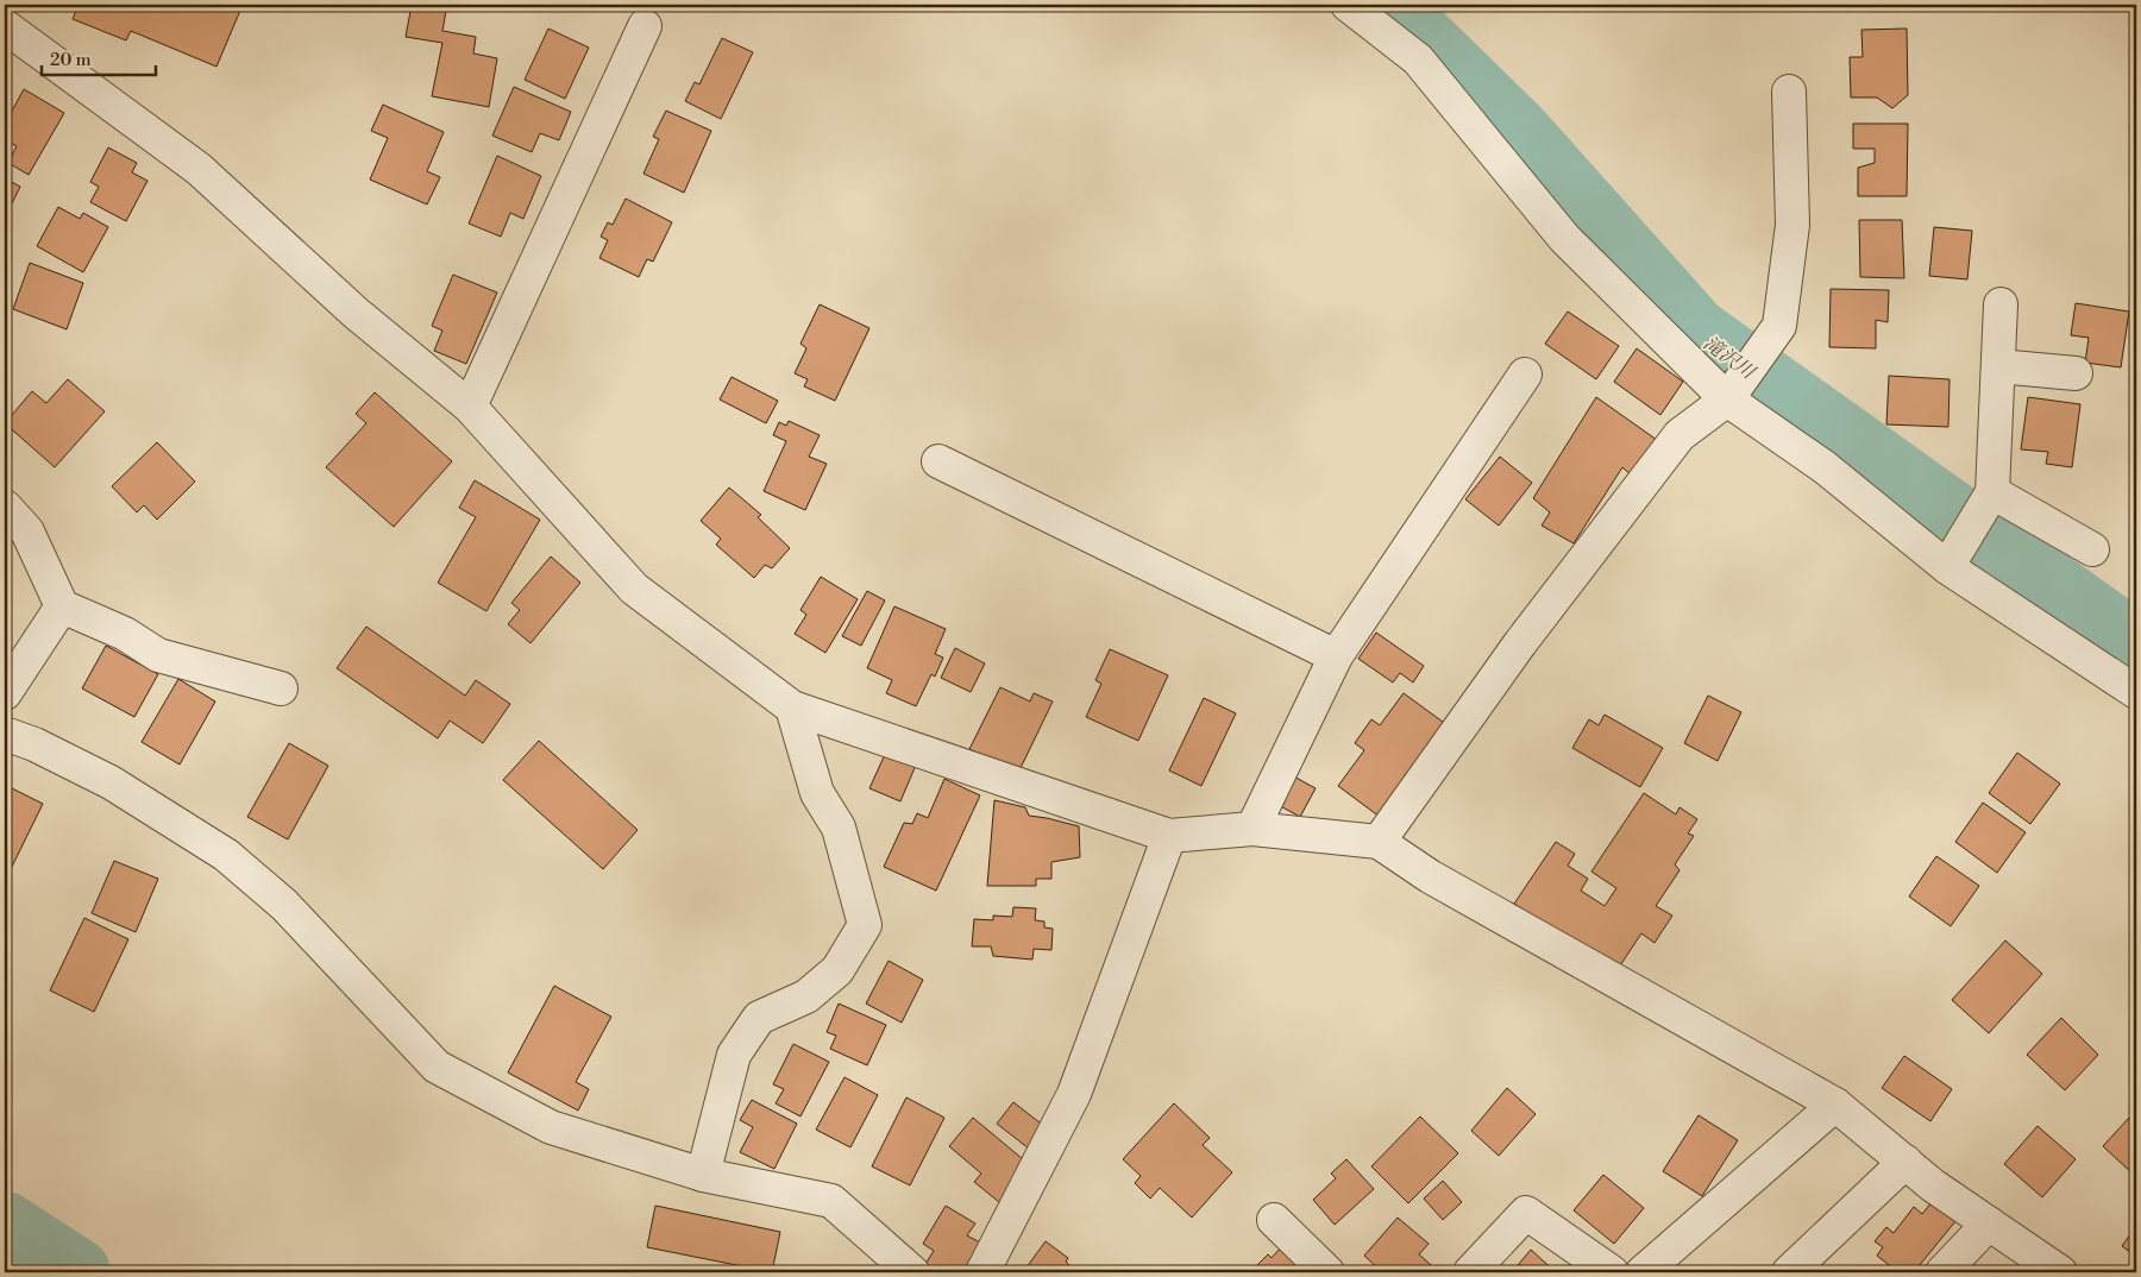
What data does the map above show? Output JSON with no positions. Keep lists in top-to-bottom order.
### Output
{
  "water": ["滝沢川"],
  "scale_bar": "20 m"
}
